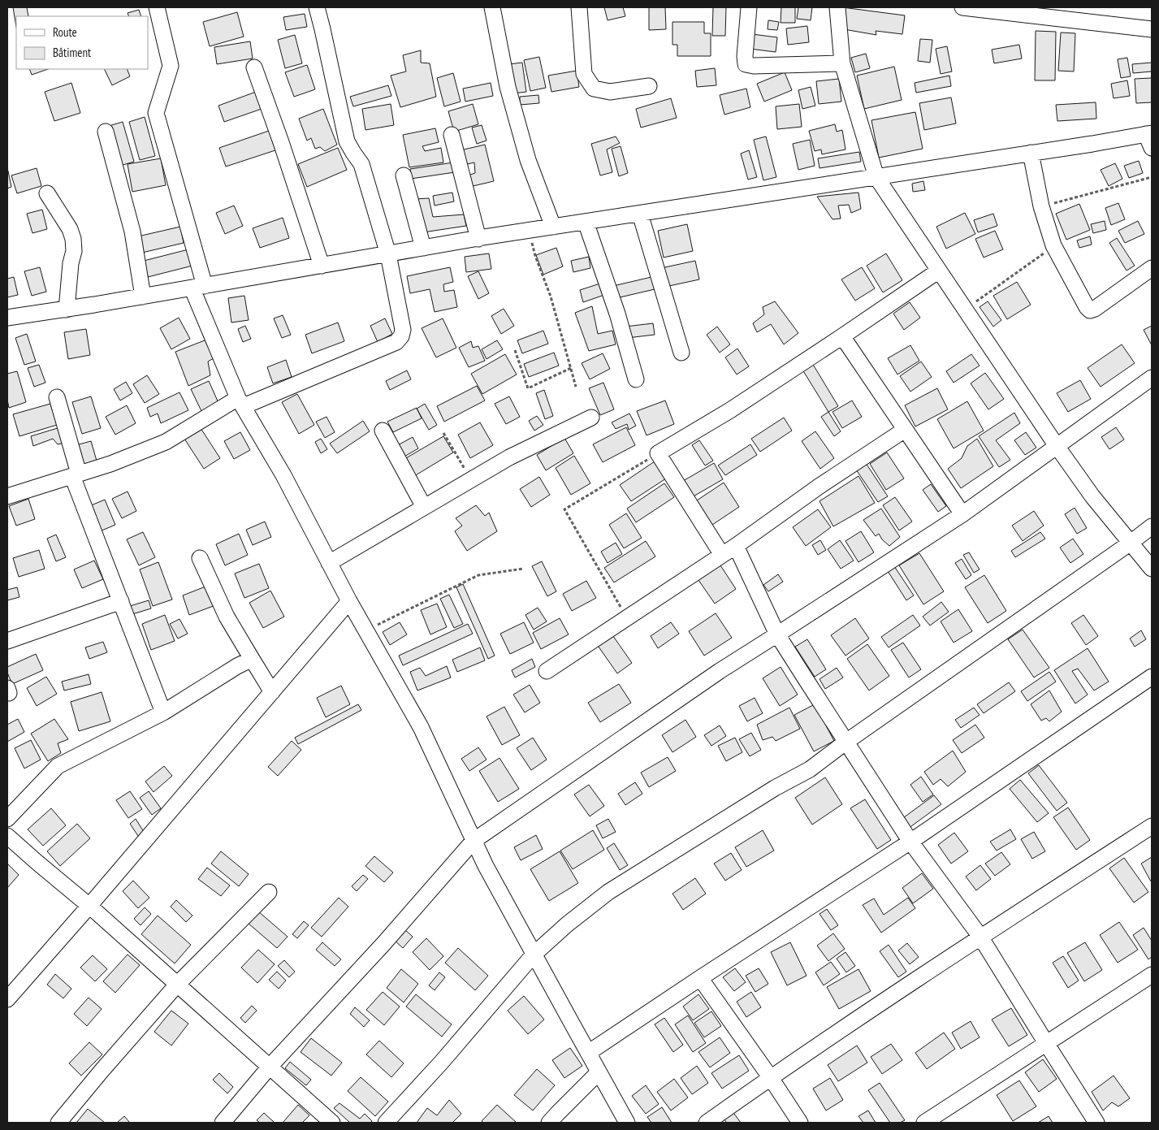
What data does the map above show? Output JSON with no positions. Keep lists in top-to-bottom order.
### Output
{
  "legend": ["Route", "Bâtiment"]
}
